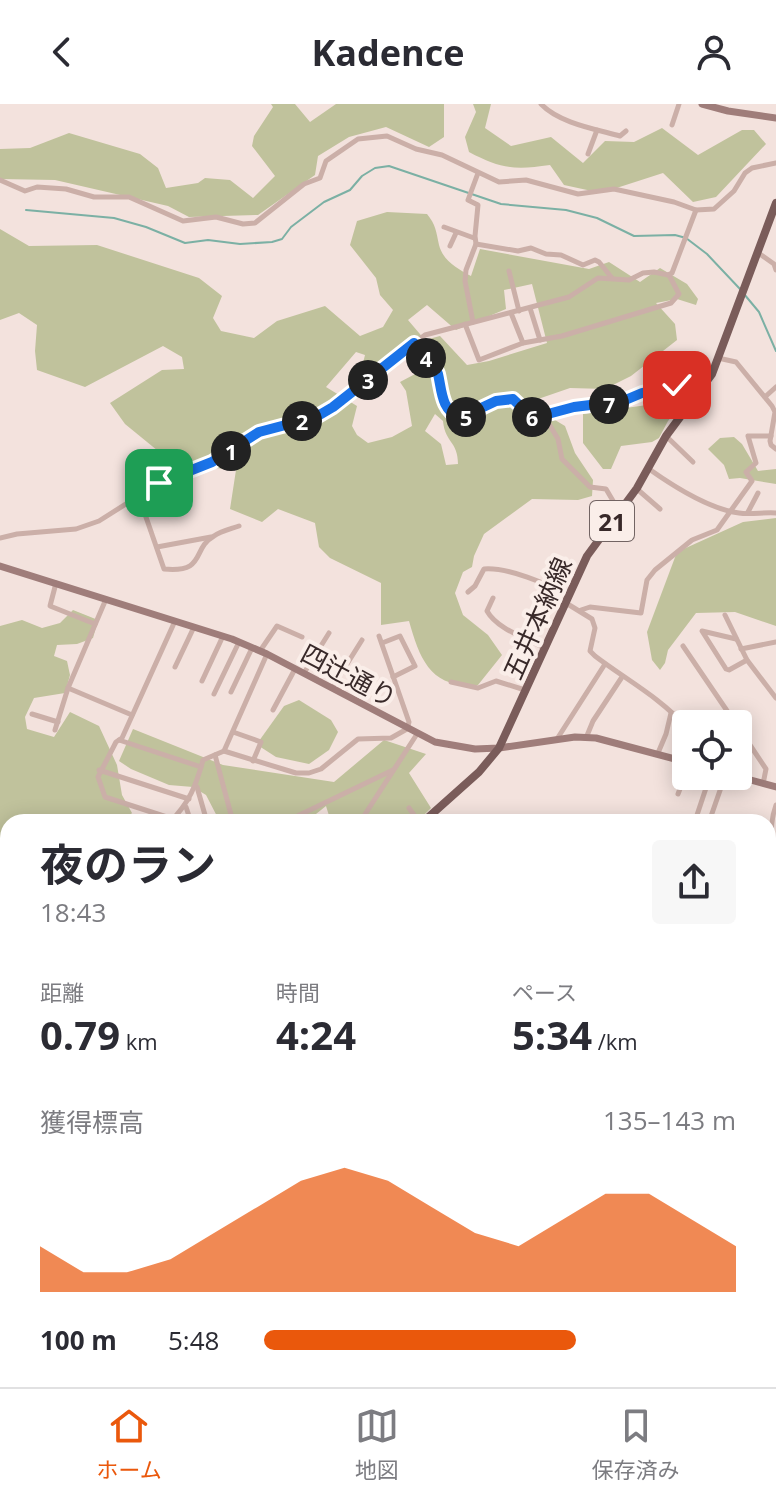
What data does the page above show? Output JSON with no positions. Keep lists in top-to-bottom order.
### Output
{
  "streets": {
    "main road": ["21", "五井本納線"],
    "street": ["四辻通り"]
  },
  "crossings": [
    ["五井本納線", "四辻通り"]
  ],
  "page": {
    "header": "Kadence",
    "pins": [
      "4",
      "3",
      "7",
      "5",
      "6",
      "2",
      "1"
    ],
    "heading": ["夜のラン", "18:43"],
    "stats": [
      ["距離", "0.79 km"],
      ["時間", "4:24"],
      ["ペース", "5:34 /km"]
    ],
    "chart": ["獲得標高", "135–143 m"],
    "list": [
      {
        "name": "100 m",
        "note": "5:48"
      }
    ],
    "tabs": ["ホーム", "地図", "保存済み"]
  }
}
